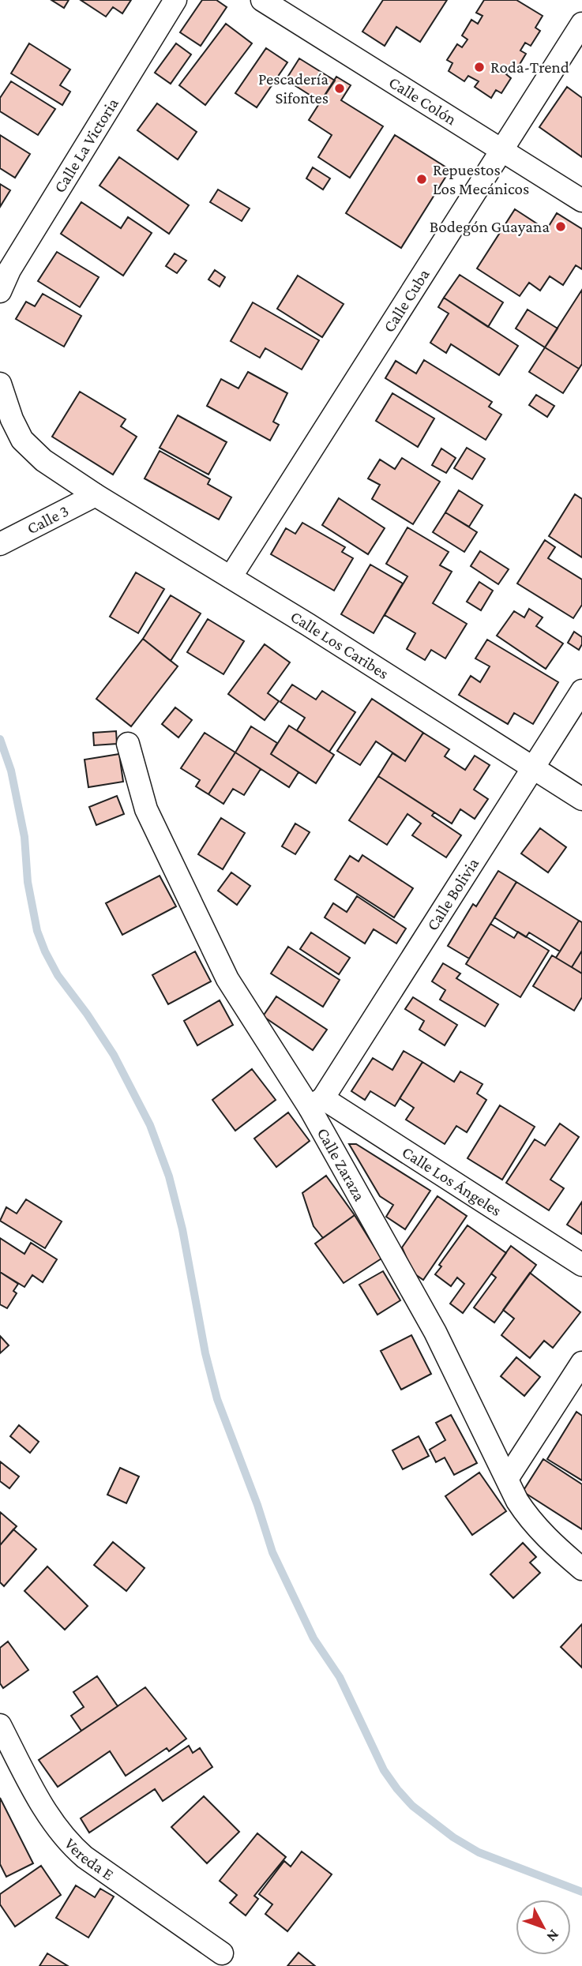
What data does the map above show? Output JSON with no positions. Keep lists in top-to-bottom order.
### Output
{
  "streets": {
    "street": [
      "Calle Colón",
      "Calle La Victoria",
      "Calle Cuba",
      "Calle 3",
      "Calle Los Caribes",
      "Calle Bolivia",
      "Calle Zaraza",
      "Calle Los Ángeles",
      "Vereda E"
    ]
  },
  "crossings": [
    ["Calle Colón", "Calle Cuba"],
    ["Calle Cuba", "Calle Los Caribes"],
    ["Calle 3", "Calle Los Caribes"],
    ["Calle Los Caribes", "Calle Bolivia"],
    ["Calle Bolivia", "Calle Zaraza"],
    ["Calle Bolivia", "Calle Los Ángeles"],
    ["Calle Zaraza", "Calle Los Ángeles"]
  ],
  "places": [
    "Roda-Trend",
    "Pescadería Sifontes",
    "Repuestos Los Mecánicos",
    "Bodegón Guayana"
  ],
  "north": "bottom right"
}
